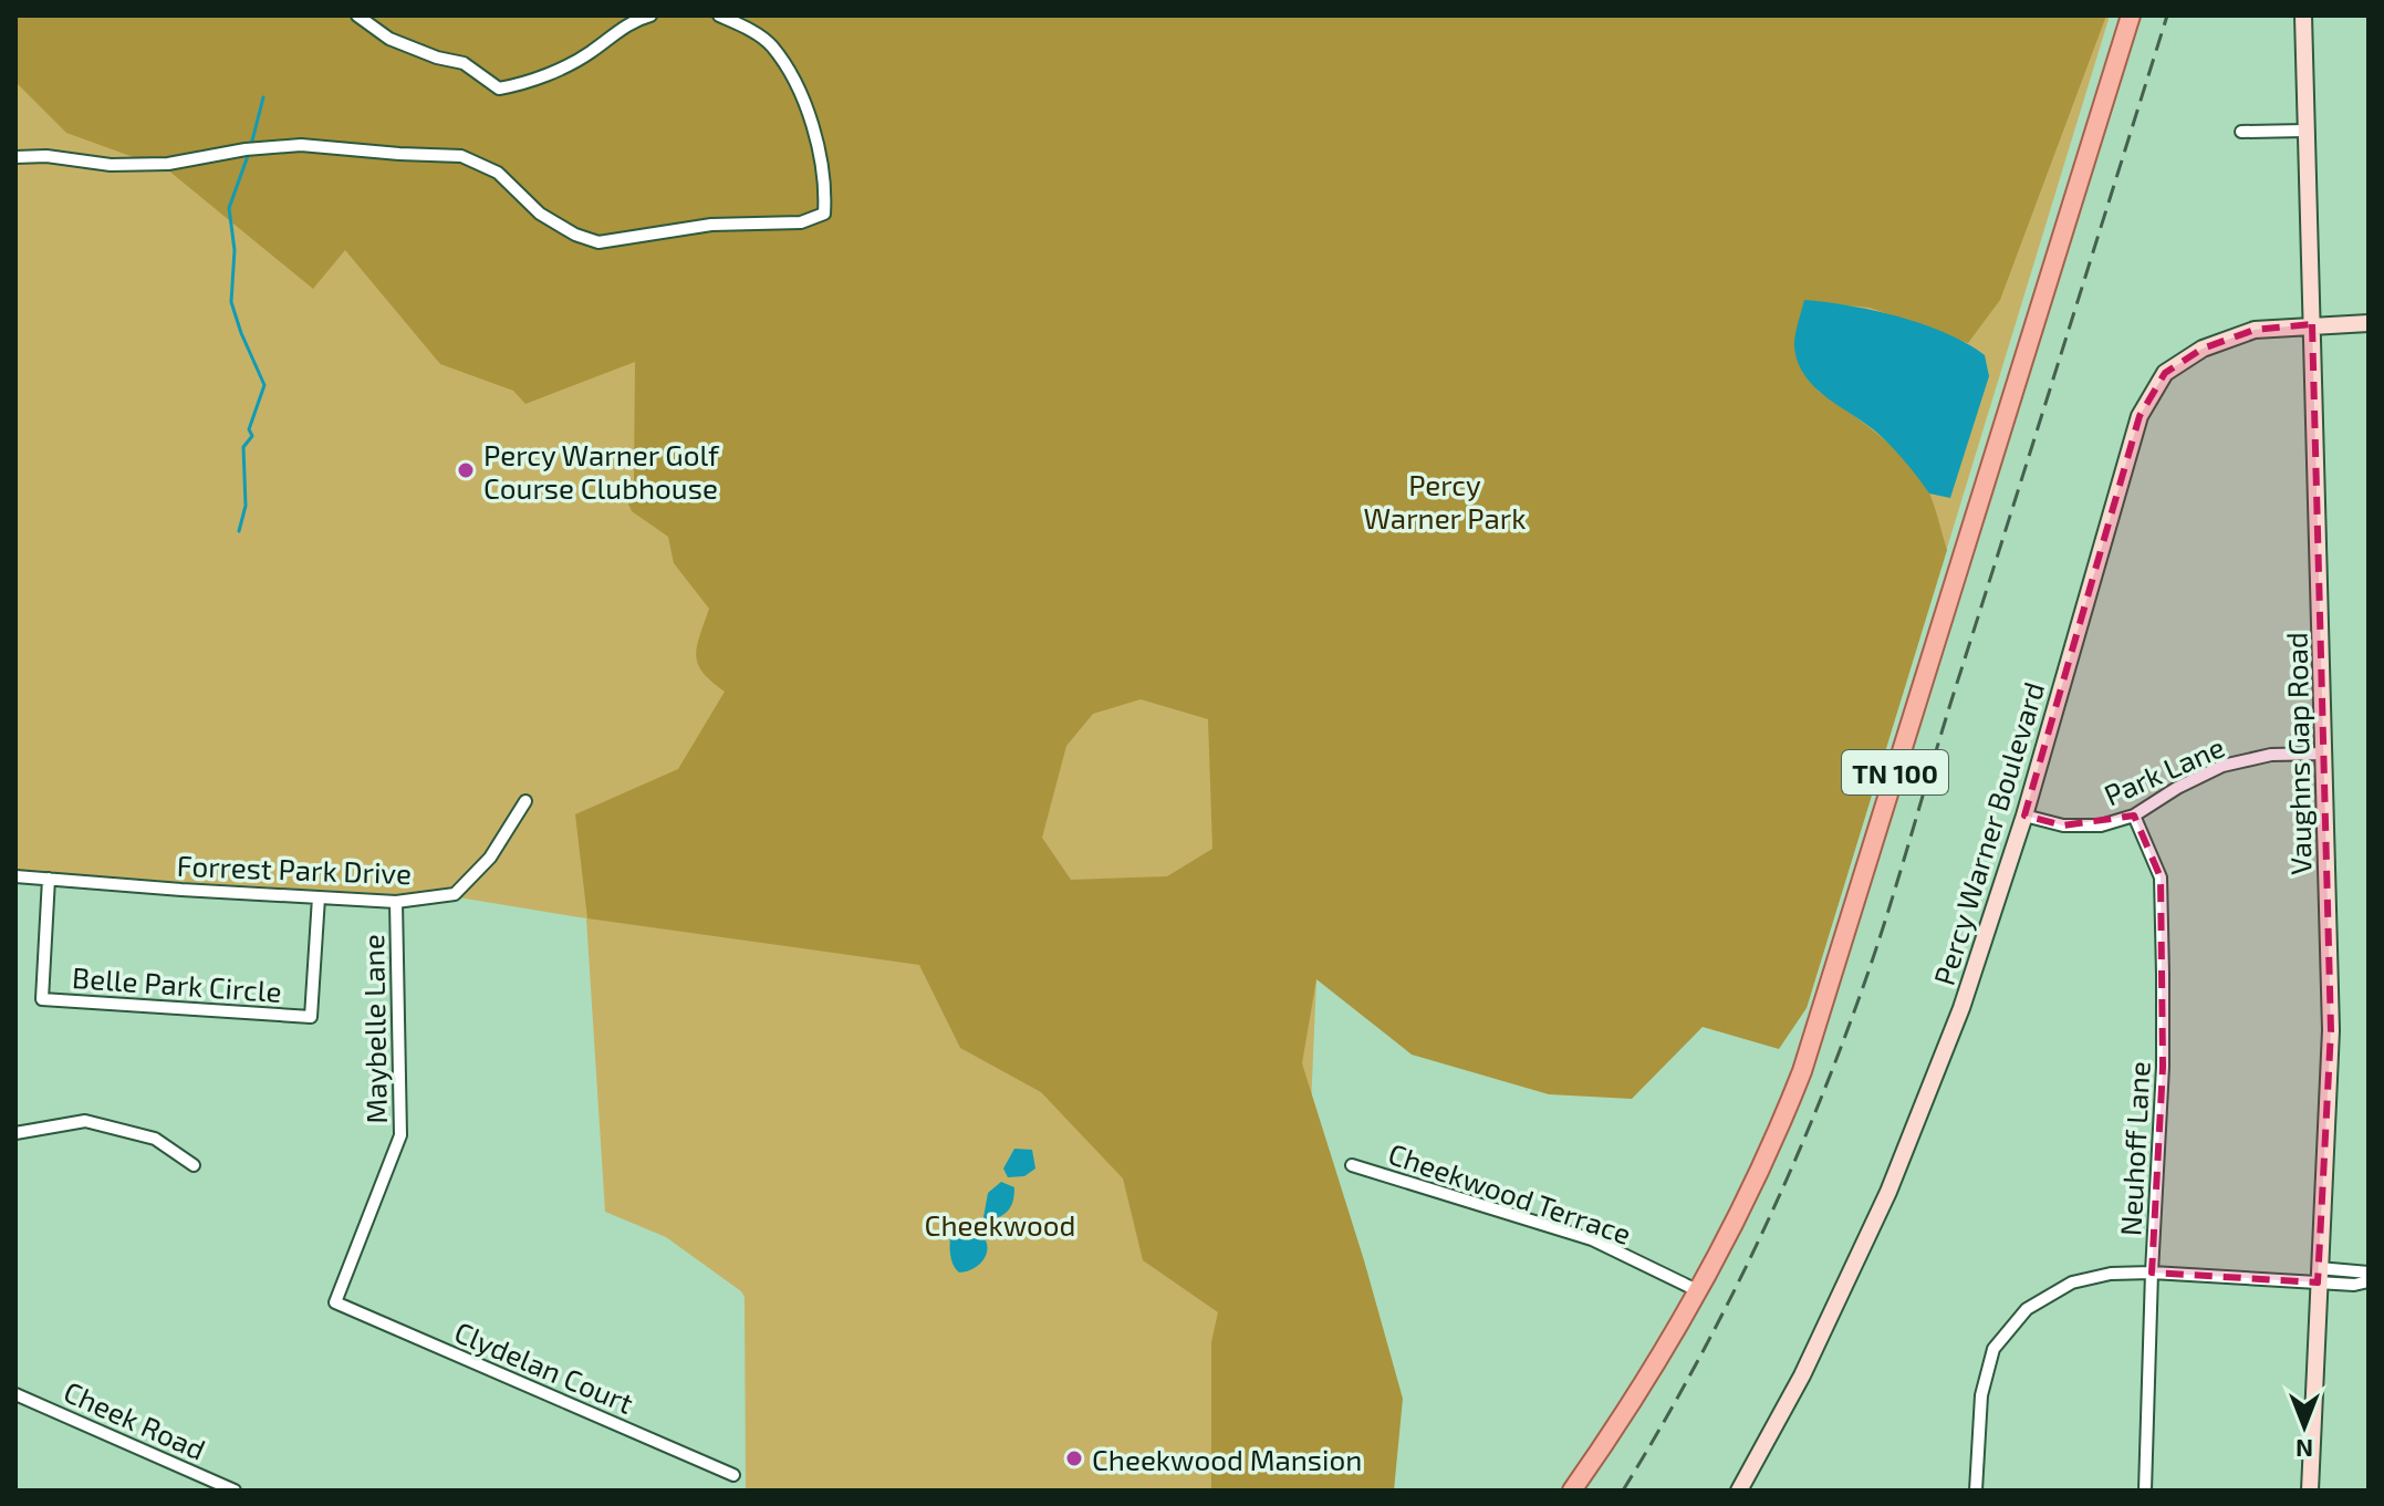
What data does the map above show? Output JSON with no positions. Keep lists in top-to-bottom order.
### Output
{
  "streets": {
    "main road": ["TN 100"],
    "street": [
      "Vaughns Gap Road",
      "Park Lane",
      "Percy Warner Boulevard",
      "Forrest Park Drive",
      "Belle Park Circle",
      "Maybelle Lane",
      "Neuhoff Lane",
      "Cheekwood Terrace",
      "Clydelan Court",
      "Cheek Road"
    ]
  },
  "crossings": [
    ["Vaughns Gap Road", "Park Lane"],
    ["Vaughns Gap Road", "Percy Warner Boulevard"],
    ["Park Lane", "Percy Warner Boulevard"],
    ["Park Lane", "Neuhoff Lane"],
    ["TN 100", "Cheekwood Terrace"],
    ["Forrest Park Drive", "Belle Park Circle"],
    ["Forrest Park Drive", "Maybelle Lane"],
    ["Maybelle Lane", "Clydelan Court"]
  ],
  "parks": ["Percy Warner Park", "Cheekwood"],
  "places": ["Percy Warner Golf Course Clubhouse", "Cheekwood Mansion"],
  "north": "bottom"
}
